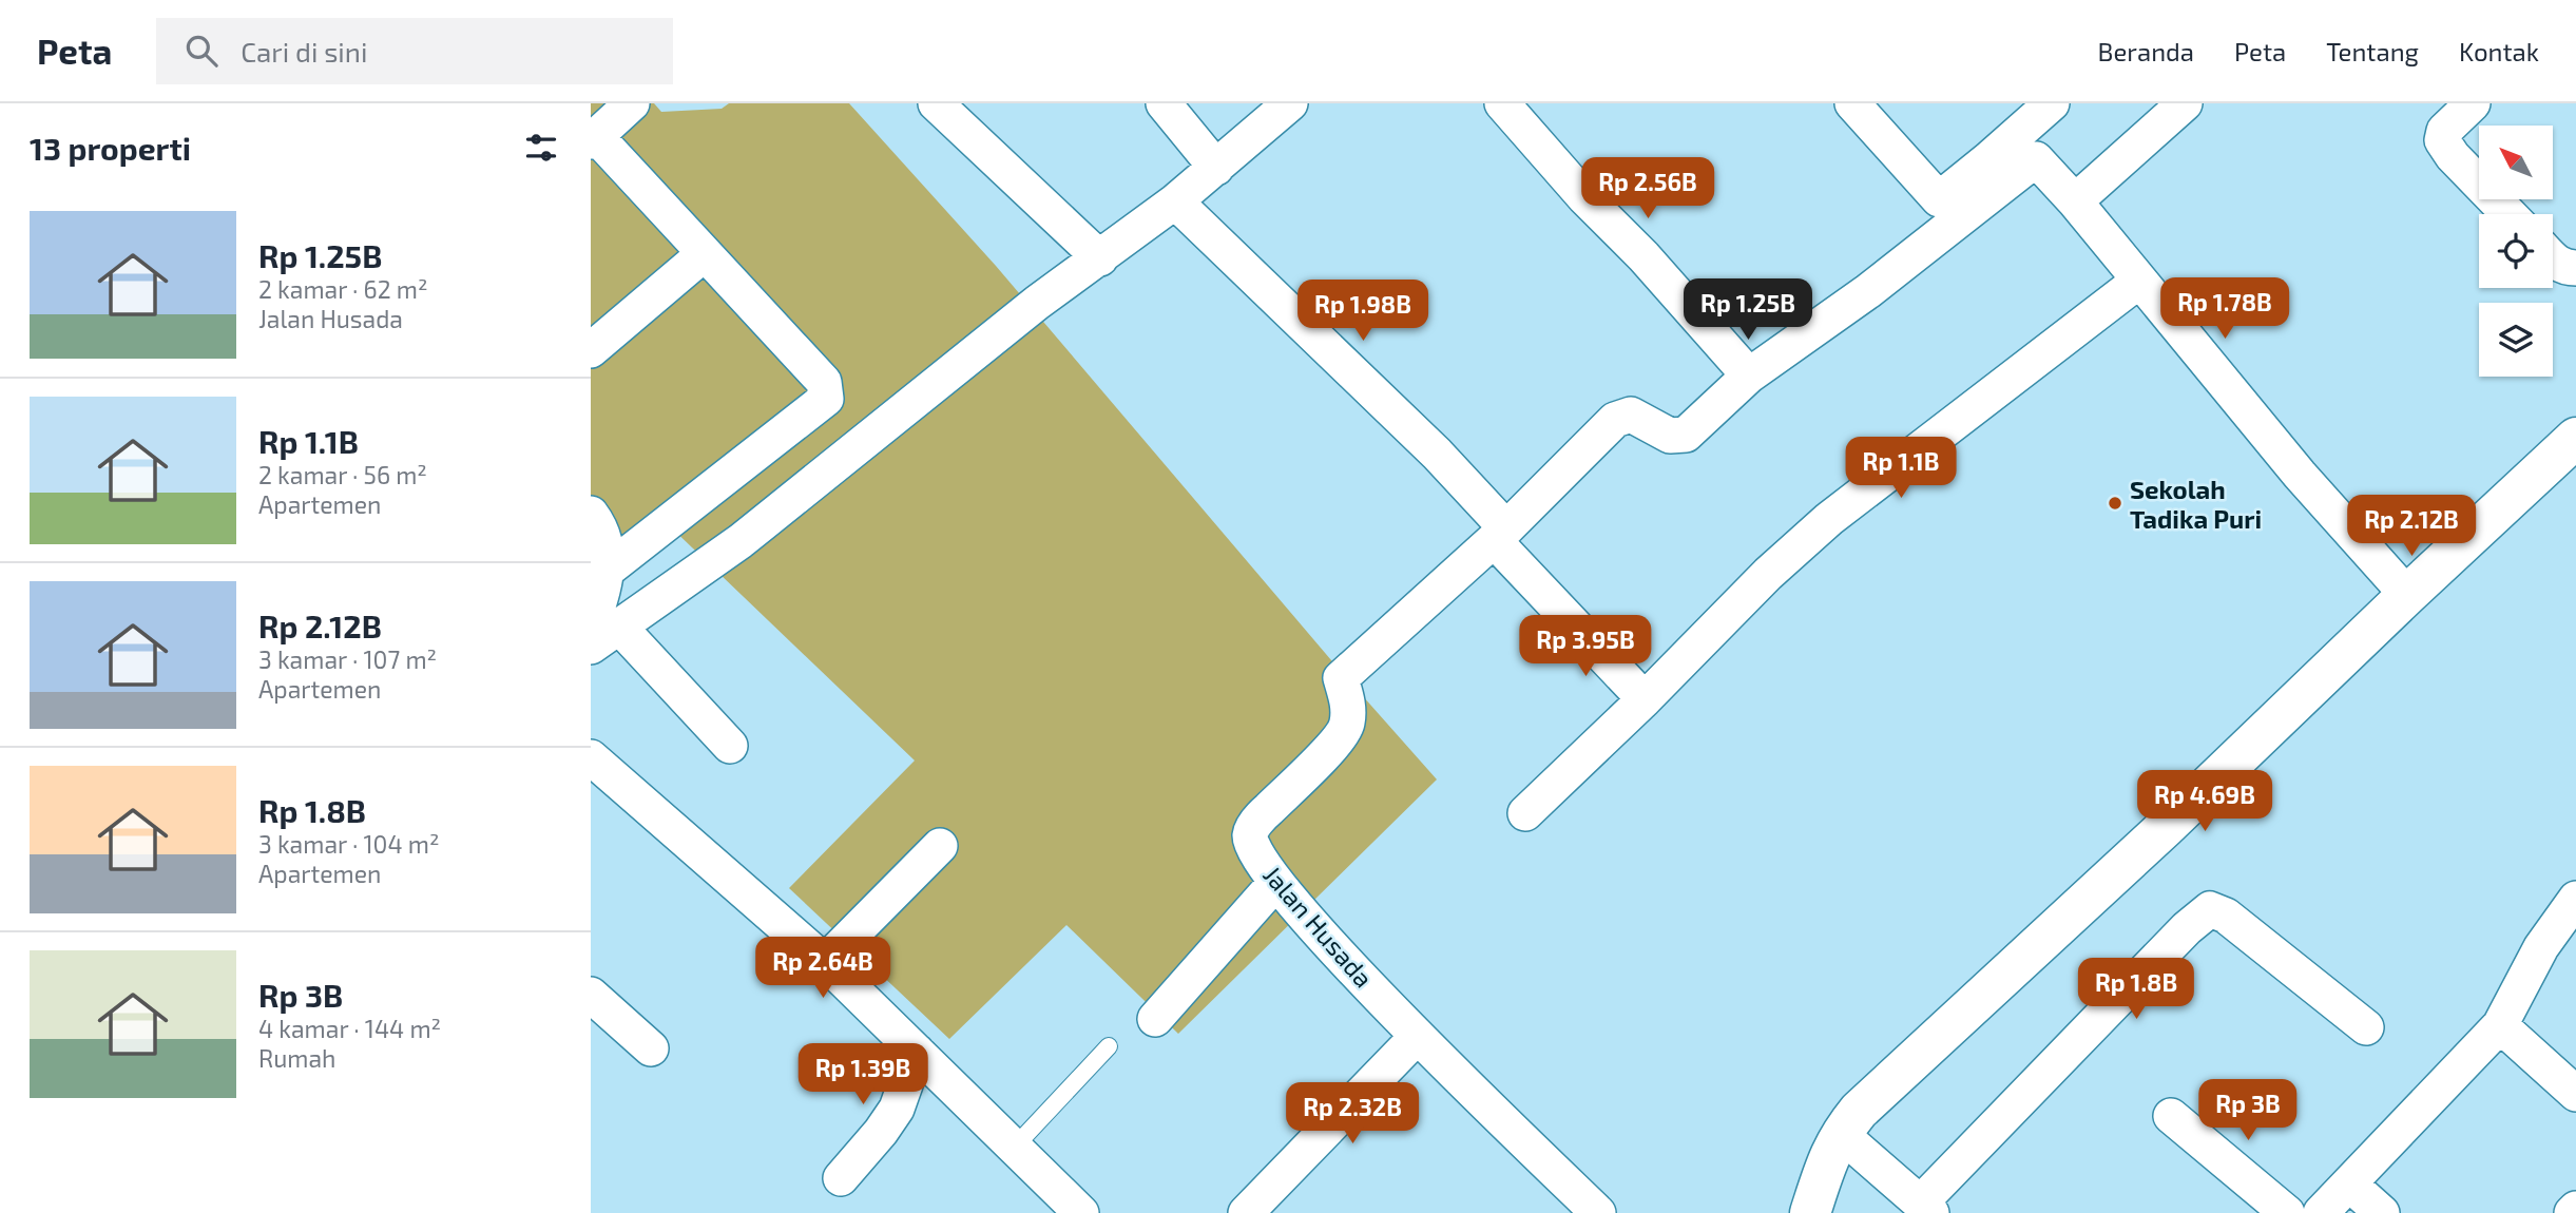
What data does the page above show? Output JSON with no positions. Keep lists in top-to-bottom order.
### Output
{
  "streets": {
    "street": ["Jalan Husada"]
  },
  "places": ["Sekolah Tadika Puri"],
  "north": "top left",
  "page": {
    "header": "Peta",
    "search": "Cari di sini",
    "nav": [
      "Beranda",
      "Peta",
      "Tentang",
      "Kontak"
    ],
    "heading": "13 properti",
    "price": [
      "Rp 2.56B",
      "Rp 1.78B",
      "Rp 1.25B",
      "Rp 1.98B",
      "Rp 1.1B",
      "Rp 2.12B",
      "Rp 3.95B",
      "Rp 4.69B",
      "Rp 2.64B",
      "Rp 1.8B",
      "Rp 1.39B",
      "Rp 3B",
      "Rp 2.32B"
    ],
    "list": [
      {
        "name": "Rp 1.25B",
        "note": "2 kamar · 62 m² · Jalan Husada"
      },
      {
        "name": "Rp 1.1B",
        "note": "2 kamar · 56 m² · Apartemen"
      },
      {
        "name": "Rp 2.12B",
        "note": "3 kamar · 107 m² · Apartemen"
      },
      {
        "name": "Rp 1.8B",
        "note": "3 kamar · 104 m² · Apartemen"
      },
      {
        "name": "Rp 3B",
        "note": "4 kamar · 144 m² · Rumah"
      }
    ]
  }
}
